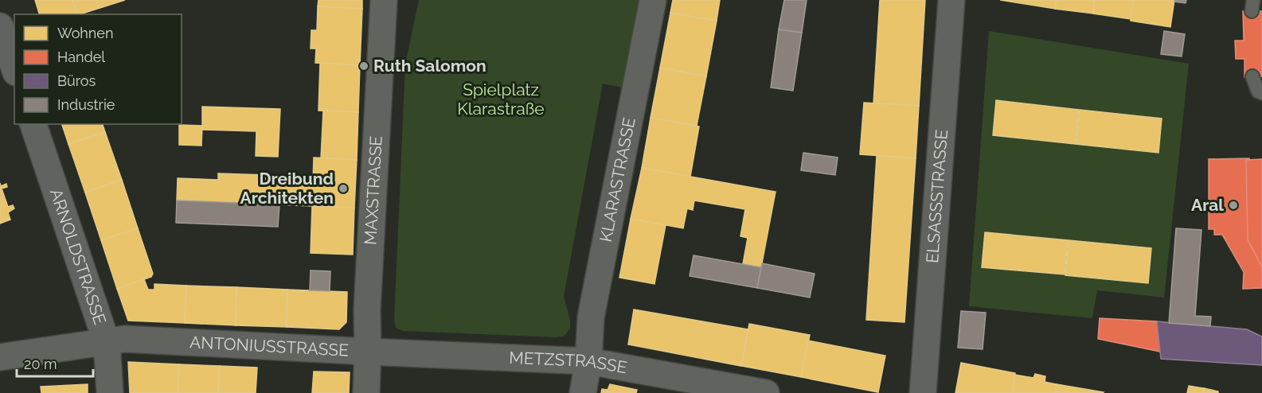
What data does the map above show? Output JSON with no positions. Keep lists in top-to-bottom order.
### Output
{
  "streets": {
    "street": [
      "KLARASTRASSE",
      "MAXSTRASSE",
      "ELSASSSTRASSE",
      "ARNOLDSTRASSE",
      "ANTONIUSSTRASSE",
      "METZSTRASSE"
    ]
  },
  "crossings": [
    ["KLARASTRASSE", "METZSTRASSE"],
    ["MAXSTRASSE", "ANTONIUSSTRASSE"],
    ["MAXSTRASSE", "METZSTRASSE"],
    ["ARNOLDSTRASSE", "ANTONIUSSTRASSE"],
    ["ANTONIUSSTRASSE", "METZSTRASSE"]
  ],
  "parks": ["Spielplatz Klarastraße"],
  "places": ["Ruth Salomon", "Dreibund Architekten", "Aral"],
  "legend": [
    "Wohnen",
    "Handel",
    "Büros",
    "Industrie"
  ],
  "scale_bar": "20 m"
}
